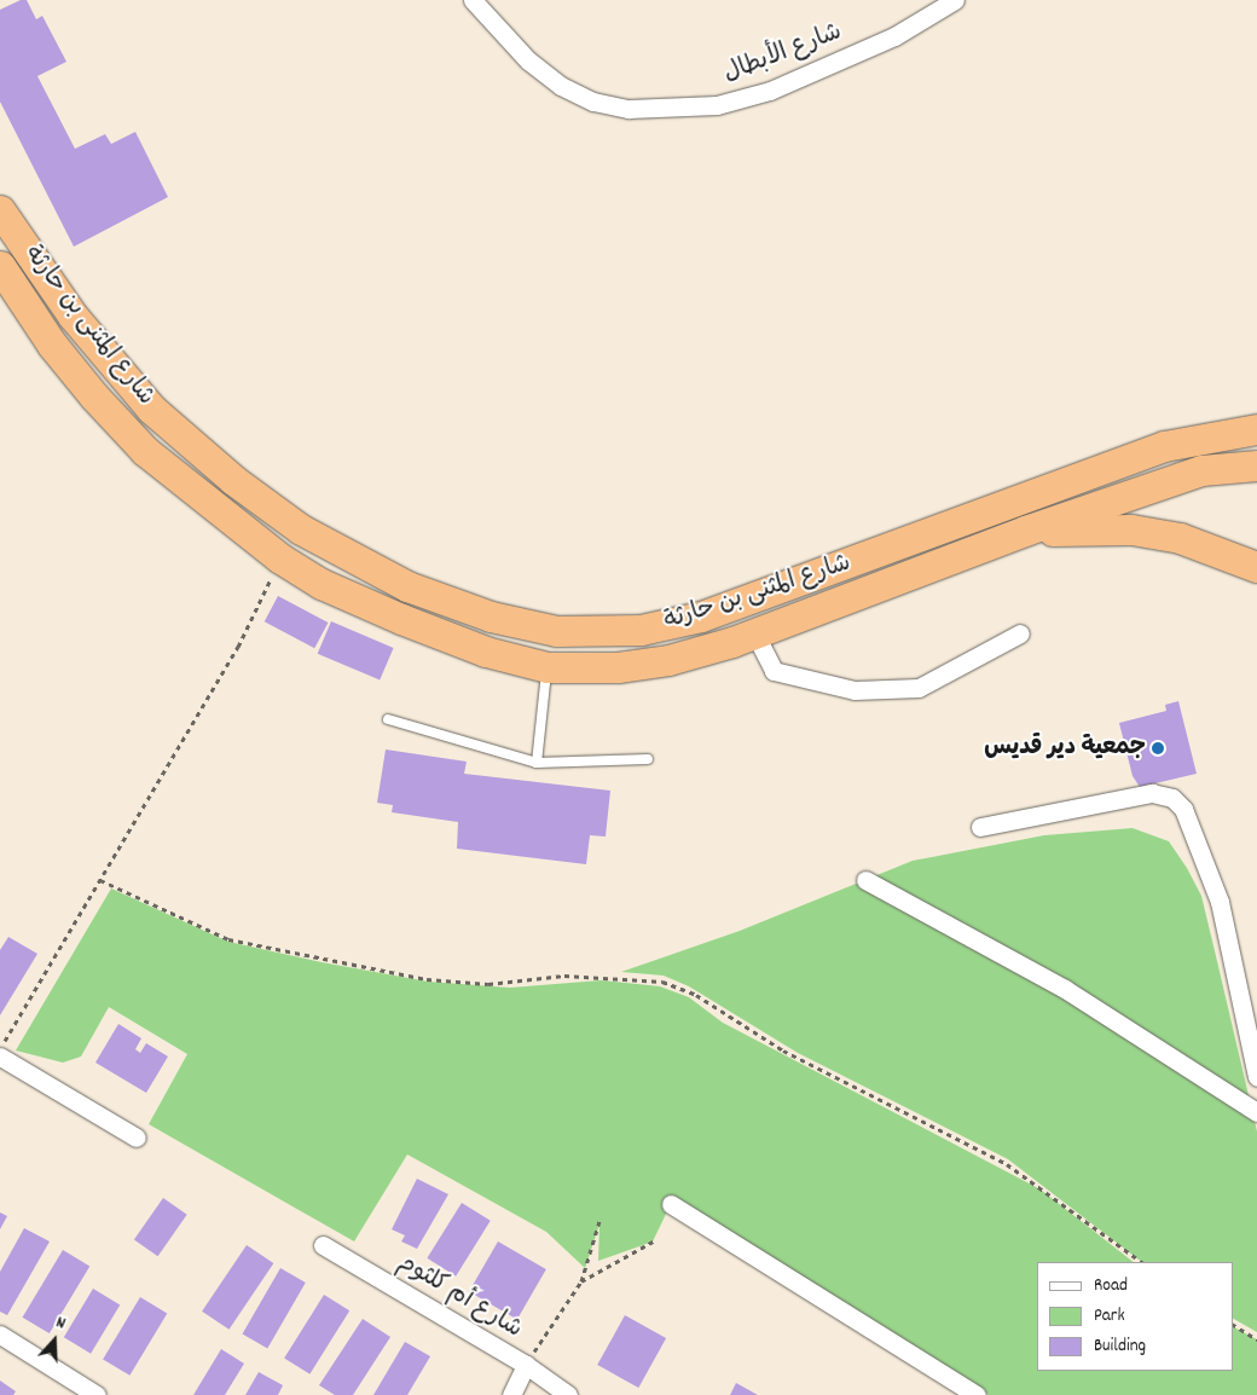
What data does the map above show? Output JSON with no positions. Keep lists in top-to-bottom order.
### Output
{
  "streets": {
    "highway": ["شارع المثنى بن حارثة"],
    "street": ["شارع الأبطال", "شارع أم كلثوم"]
  },
  "places": ["جمعية دير قديس"],
  "legend": ["Road", "Park", "Building"],
  "north": "top"
}
